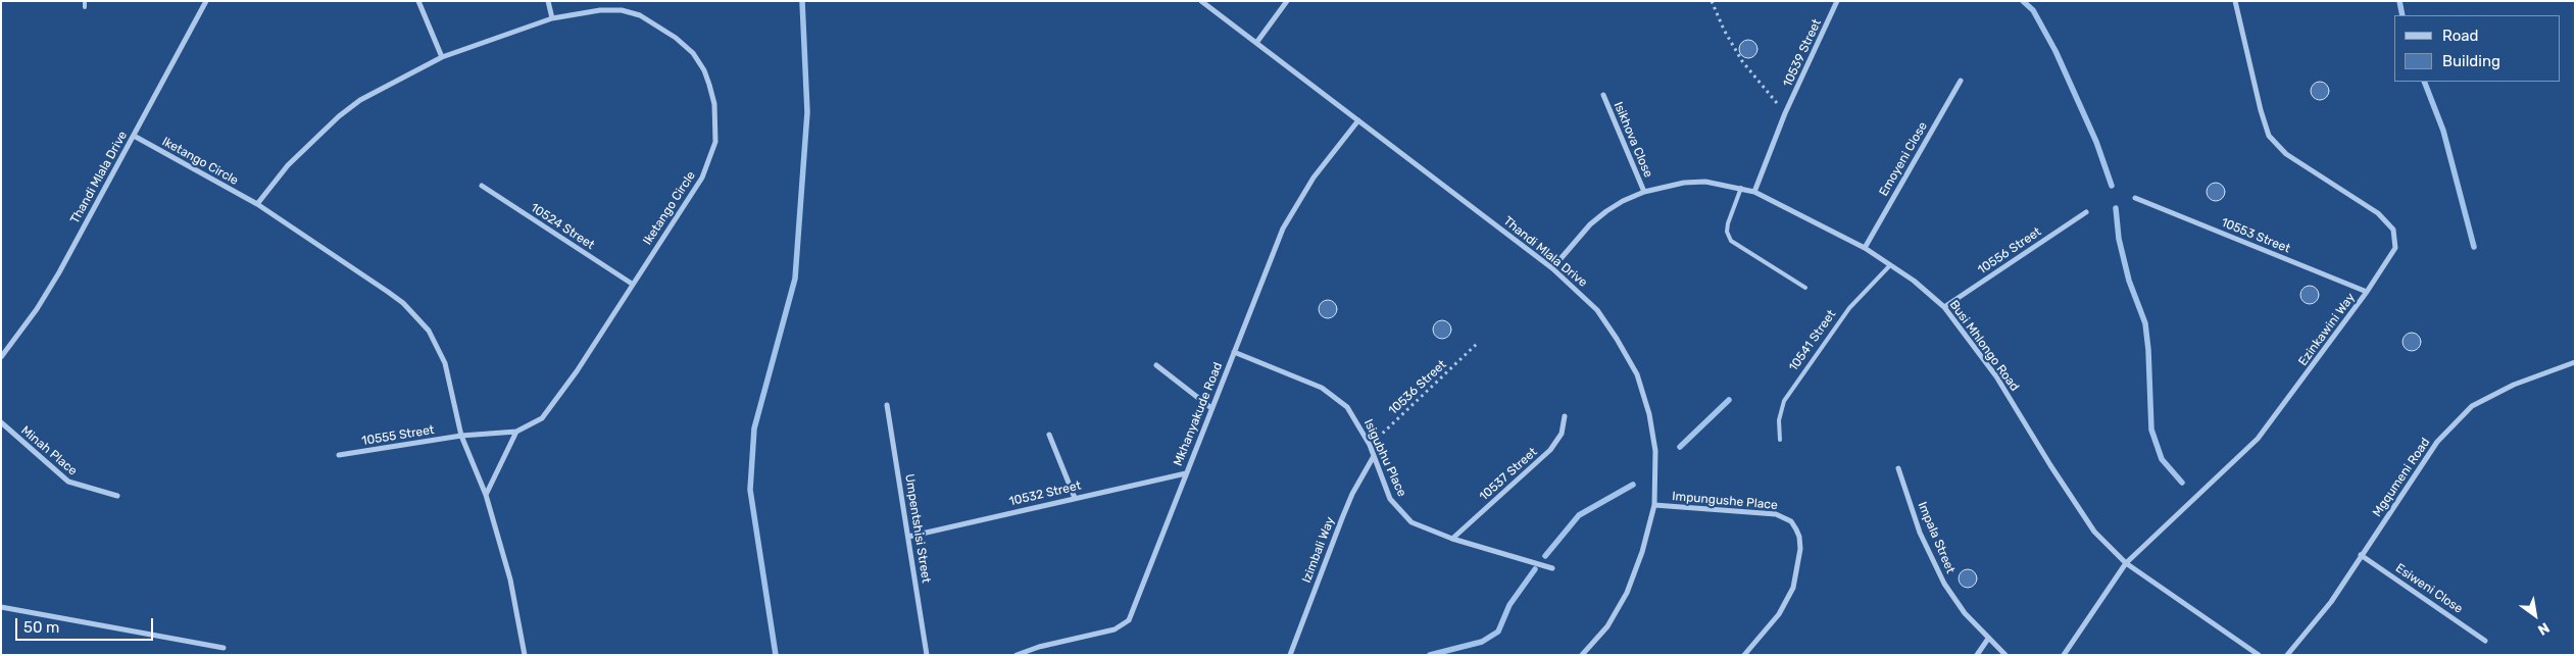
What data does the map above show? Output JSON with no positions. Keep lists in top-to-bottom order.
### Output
{
  "streets": {
    "street": [
      "10539 Street",
      "Isikhova Close",
      "Emoyeni Close",
      "Iketango Circle",
      "Thandi Mlala Drive",
      "10524 Street",
      "10553 Street",
      "10556 Street",
      "Ezinkawini Way",
      "Busi Mhlongo Road",
      "Mkhanyakude Road",
      "10555 Street",
      "Minah Place",
      "Isigubhu Place",
      "10537 Street",
      "Mgqumeni Road",
      "10532 Street",
      "Impungushe Place",
      "Umpentshisi Street",
      "Impala Street",
      "Izimbali Way",
      "Esiweni Close"
    ],
    "lane": ["10541 Street"],
    "path": ["10536 Street"]
  },
  "crossings": [
    ["10539 Street", "Busi Mhlongo Road"],
    ["Isikhova Close", "Busi Mhlongo Road"],
    ["Emoyeni Close", "Busi Mhlongo Road"],
    ["Iketango Circle", "Thandi Mlala Drive"],
    ["Iketango Circle", "10524 Street"],
    ["Iketango Circle", "10555 Street"],
    ["Thandi Mlala Drive", "Busi Mhlongo Road"],
    ["Thandi Mlala Drive", "Mkhanyakude Road"],
    ["Thandi Mlala Drive", "Impungushe Place"],
    ["10553 Street", "Ezinkawini Way"],
    ["10556 Street", "Busi Mhlongo Road"],
    ["Ezinkawini Way", "Busi Mhlongo Road"],
    ["10541 Street", "Busi Mhlongo Road"],
    ["10536 Street", "Isigubhu Place"],
    ["Mkhanyakude Road", "Isigubhu Place"],
    ["Mkhanyakude Road", "10532 Street"],
    ["Isigubhu Place", "10537 Street"],
    ["Isigubhu Place", "Izimbali Way"],
    ["Mgqumeni Road", "Esiweni Close"],
    ["10532 Street", "Umpentshisi Street"]
  ],
  "legend": ["Road", "Building"],
  "scale_bar": "50 m",
  "north": "bottom right"
}
